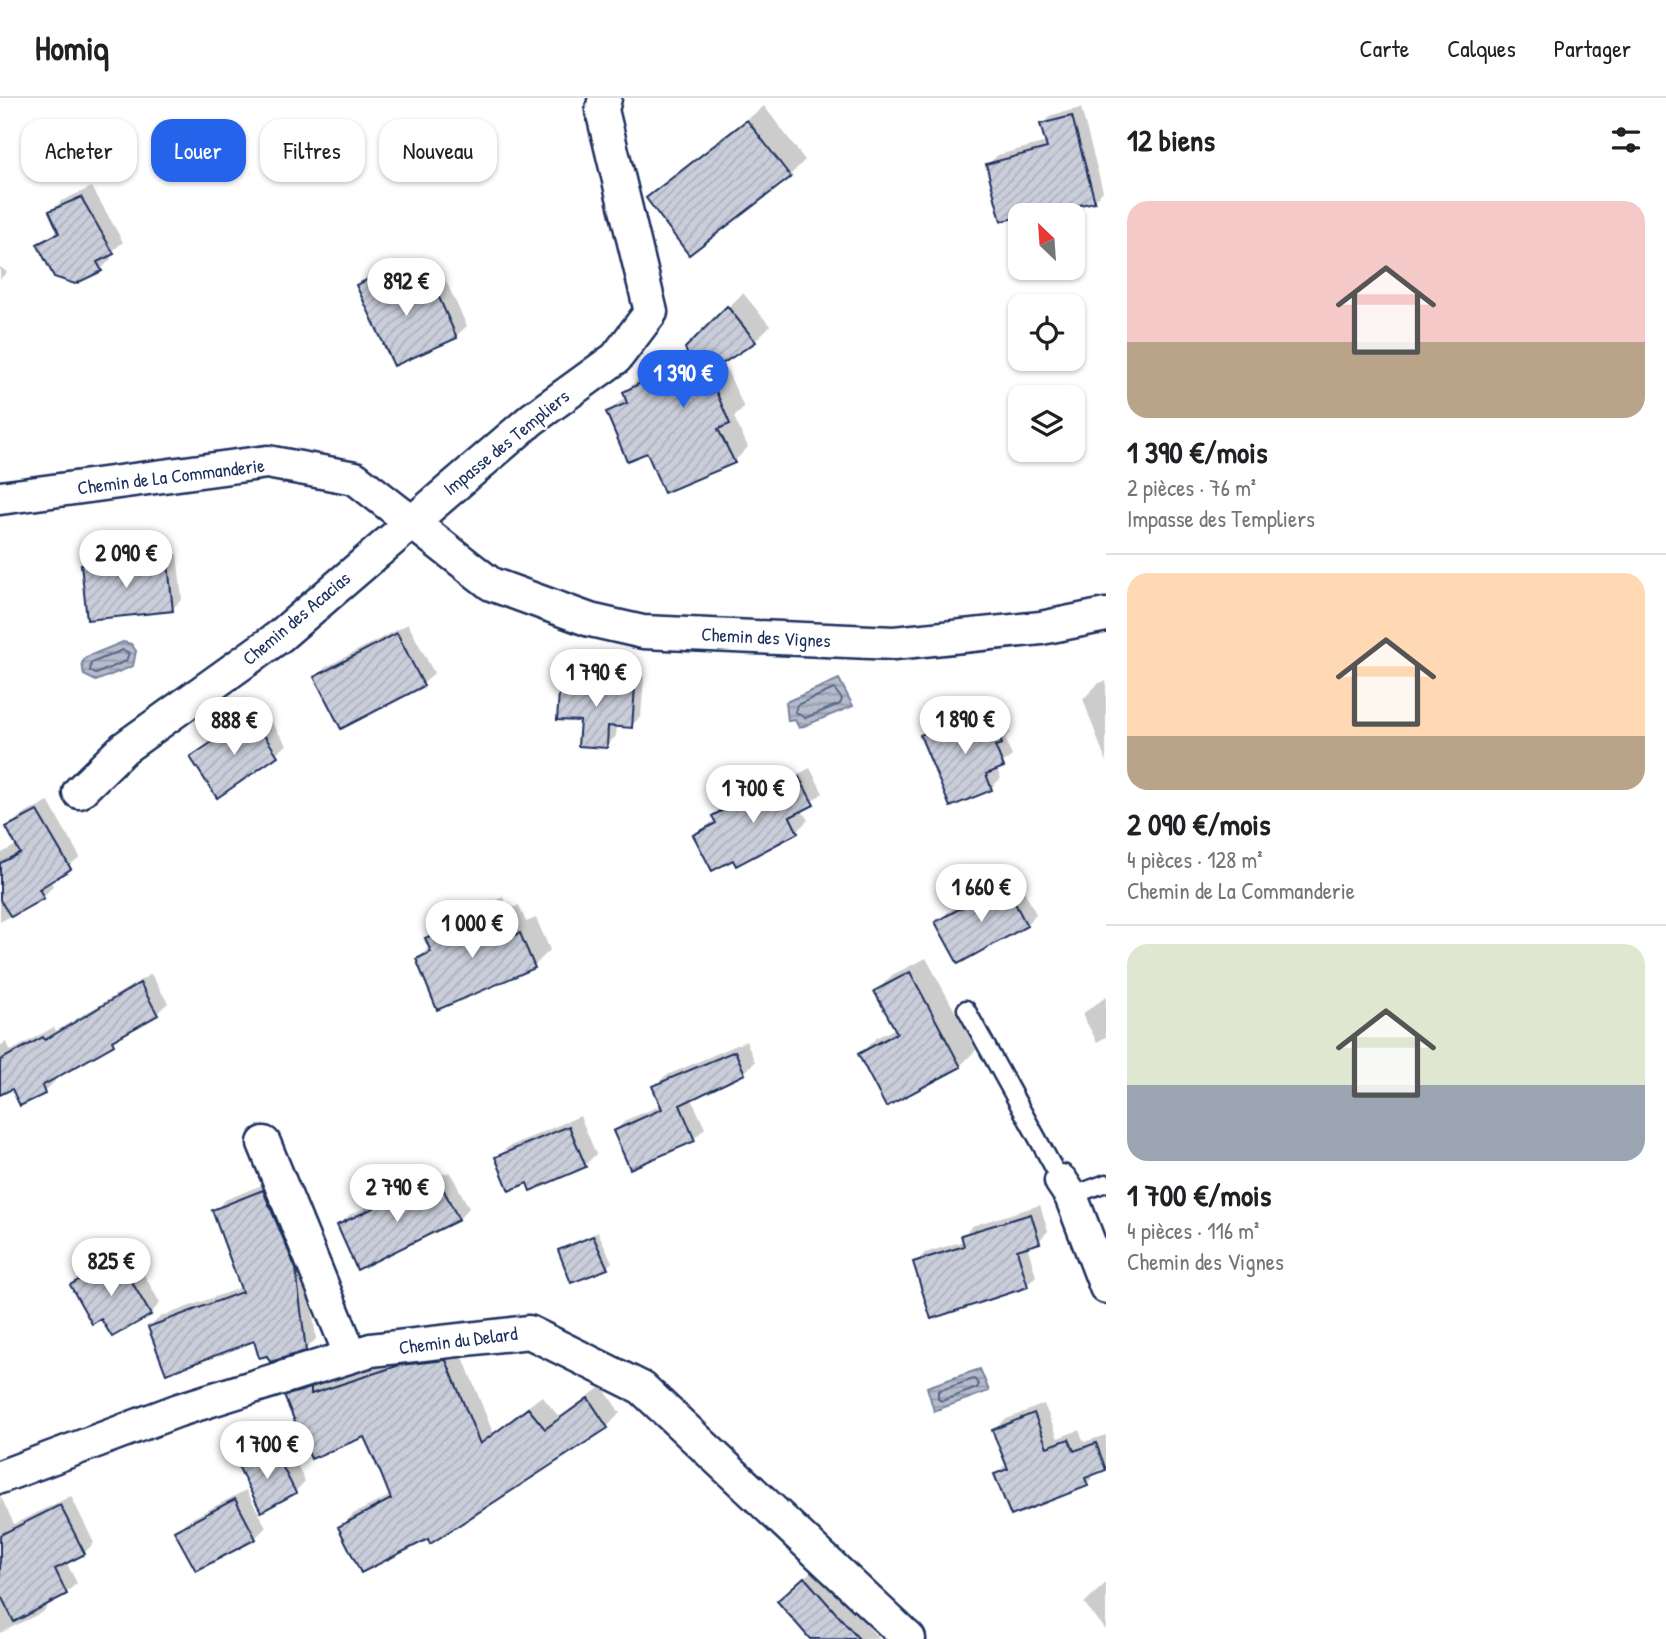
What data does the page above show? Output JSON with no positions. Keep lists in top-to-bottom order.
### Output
{
  "streets": {
    "street": [
      "Impasse des Templiers",
      "Chemin de La Commanderie",
      "Chemin des Acacias",
      "Chemin des Vignes",
      "Chemin du Delard"
    ]
  },
  "crossings": [
    ["Impasse des Templiers", "Chemin de La Commanderie"],
    ["Impasse des Templiers", "Chemin des Acacias"],
    ["Impasse des Templiers", "Chemin des Vignes"],
    ["Chemin de La Commanderie", "Chemin des Acacias"],
    ["Chemin de La Commanderie", "Chemin des Vignes"],
    ["Chemin des Acacias", "Chemin des Vignes"]
  ],
  "north": "top left",
  "page": {
    "header": "Homiq",
    "nav": ["Carte", "Calques", "Partager"],
    "heading": "12 biens",
    "chip": [
      "Acheter",
      "Louer",
      "Filtres",
      "Nouveau"
    ],
    "list": [
      {
        "name": "1 390 €/mois",
        "note": "2 pièces · 76 m² · Impasse des Templiers"
      },
      {
        "name": "2 090 €/mois",
        "note": "4 pièces · 128 m² · Chemin de La Commanderie"
      },
      {
        "name": "1 700 €/mois",
        "note": "4 pièces · 116 m² · Chemin des Vignes"
      }
    ],
    "price": [
      "892 €",
      "1 390 €",
      "2 090 €",
      "1 790 €",
      "1 890 €",
      "888 €",
      "1 700 €",
      "1 660 €",
      "1 000 €",
      "2 790 €",
      "825 €",
      "1 700 €"
    ]
  }
}
